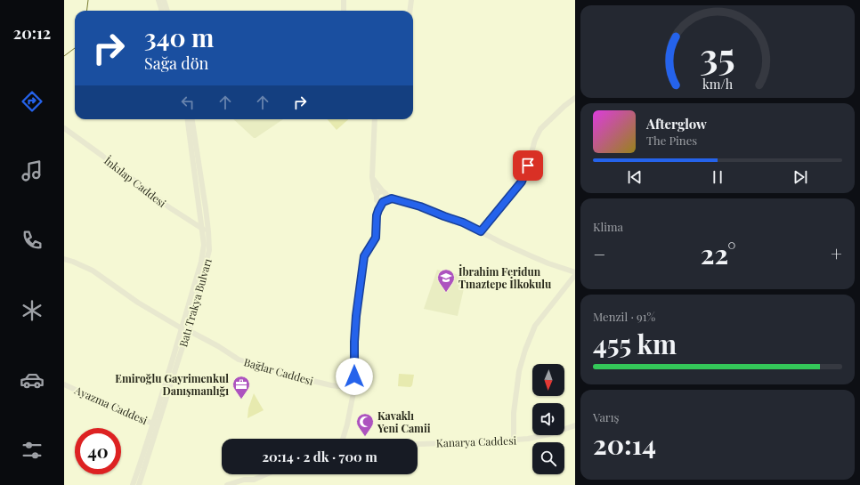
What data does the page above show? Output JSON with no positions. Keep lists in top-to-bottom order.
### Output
{
  "streets": {
    "street": [
      "İnkılap Caddesi",
      "Batı Trakya Bulvarı",
      "Bağlar Caddesi",
      "Ayazma Caddesi",
      "Kanarya Caddesi"
    ]
  },
  "crossings": [
    ["İnkılap Caddesi", "Batı Trakya Bulvarı"],
    ["Batı Trakya Bulvarı", "Bağlar Caddesi"],
    ["Batı Trakya Bulvarı", "Ayazma Caddesi"]
  ],
  "places": {
    "school or university": ["İbrahim Feridun Tınaztepe İlkokulu"],
    "office": ["Emiroğlu Gayrimenkul Danışmanlığı"],
    "mosque": ["Kavaklı Yeni Camii"]
  },
  "north": "bottom",
  "page": {
    "tabs": "20:12",
    "turn": ["340 m", "Sağa dön"],
    "song": ["Afterglow", "The Pines"],
    "tile": [
      "Klima",
      ["Menzil · 91%", "455 km"],
      ["Varış", "20:14"]
    ],
    "heat": ["−", "22°", "+"],
    "limit": "40",
    "trip": "20:14 · 2 dk · 700 m",
    "gauge": ["35", "km/h"]
  }
}
